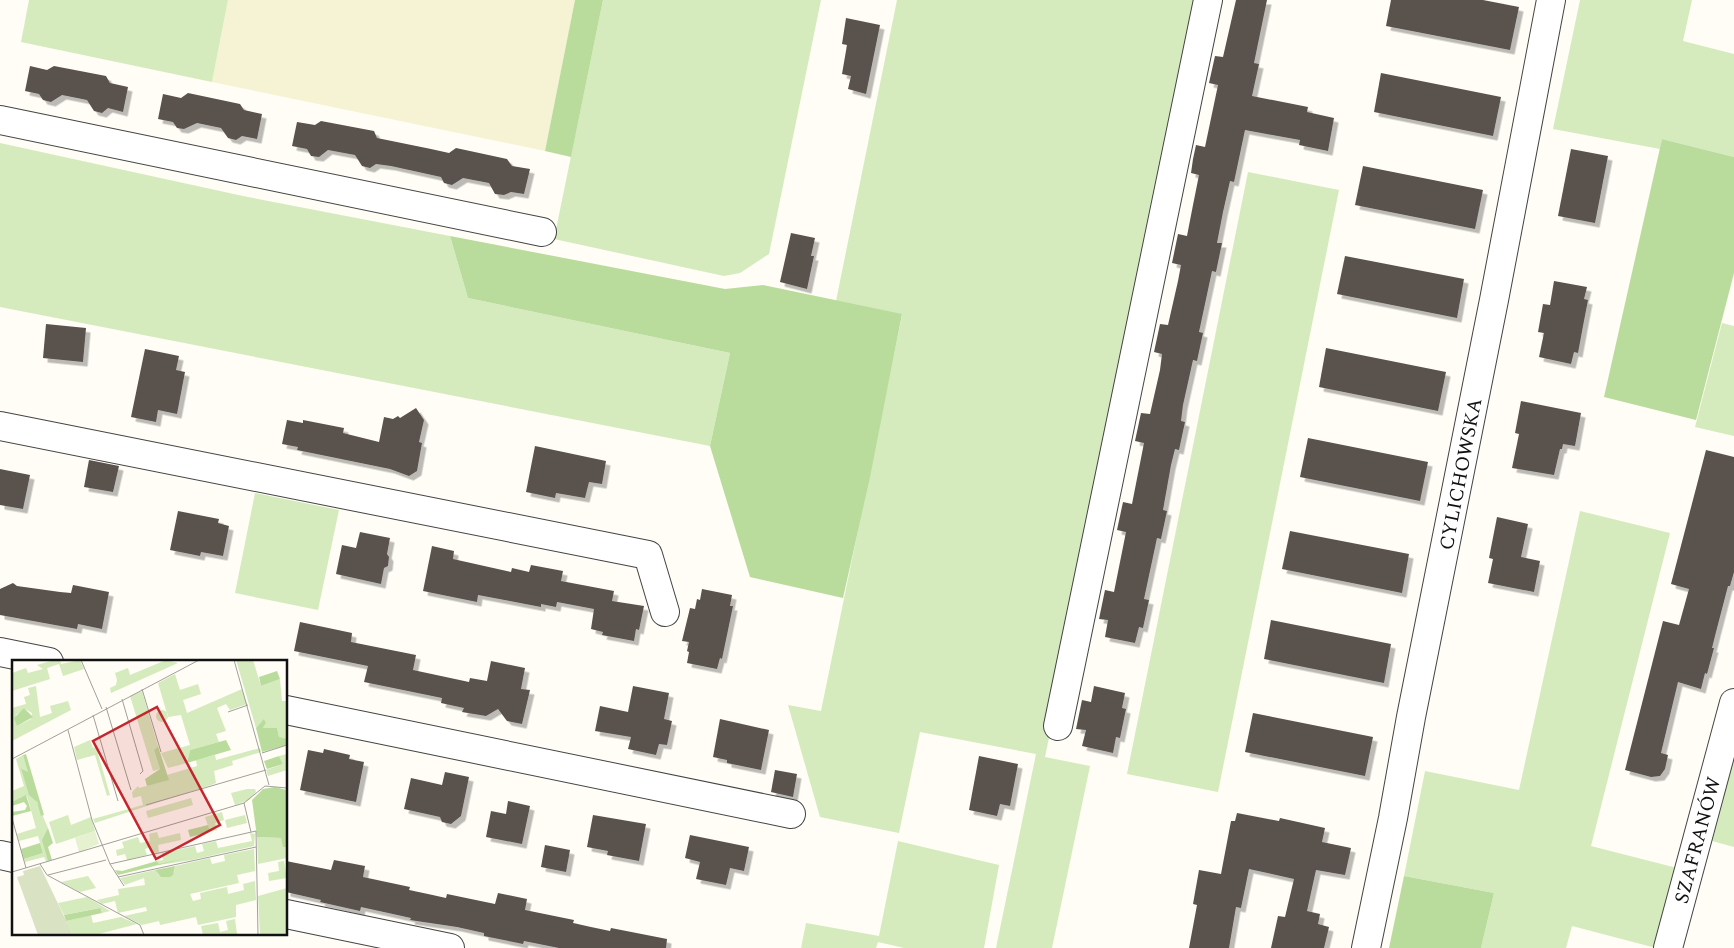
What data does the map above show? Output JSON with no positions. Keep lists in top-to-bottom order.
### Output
{
  "streets": {
    "street": ["CYLICHOWSKA", "SZAFRANÓW"]
  }
}
